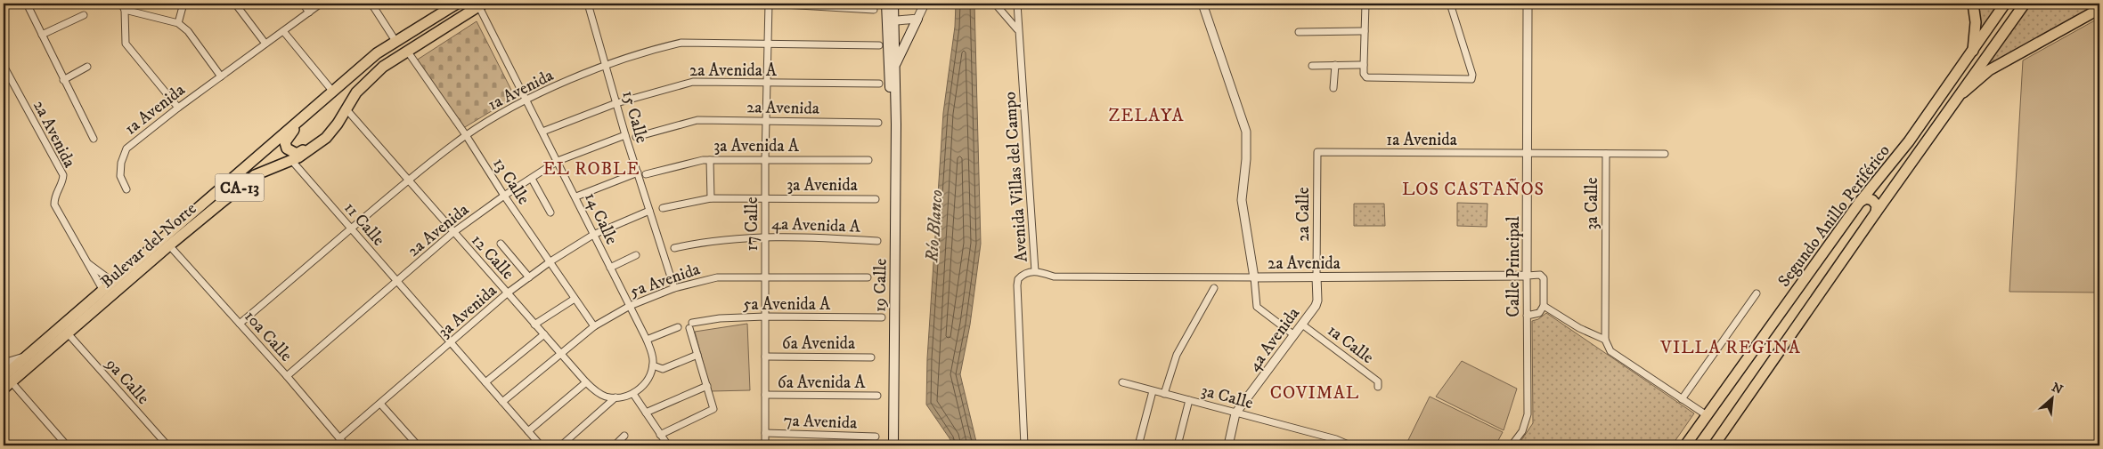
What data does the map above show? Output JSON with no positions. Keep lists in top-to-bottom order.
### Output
{
  "streets": {
    "main road": [
      "CA-13",
      "Segundo Anillo Periférico",
      "Bulevar del Norte",
      "19 Calle"
    ],
    "street": [
      "2a Avenida A",
      "1a Avenida",
      "2a Avenida",
      "15 Calle",
      "3a Avenida A",
      "Avenida Villas del Campo",
      "13 Calle",
      "3a Avenida",
      "3a Calle",
      "2a Calle",
      "14 Calle",
      "11 Calle",
      "17 Calle",
      "4a Avenida A",
      "12 Calle",
      "Calle Principal",
      "5a Avenida",
      "5a Avenida A",
      "10a Calle",
      "4a Avenida",
      "6a Avenida",
      "1a Calle",
      "9a Calle",
      "6a Avenida A",
      "7a Avenida"
    ]
  },
  "crossings": [
    ["2a Avenida A", "15 Calle"],
    ["2a Avenida A", "14 Calle"],
    ["2a Avenida A", "17 Calle"],
    ["1a Avenida", "15 Calle"],
    ["1a Avenida", "13 Calle"],
    ["1a Avenida", "3a Calle"],
    ["1a Avenida", "2a Calle"],
    ["1a Avenida", "14 Calle"],
    ["1a Avenida", "11 Calle"],
    ["1a Avenida", "17 Calle"],
    ["1a Avenida", "12 Calle"],
    ["1a Avenida", "Calle Principal"],
    ["1a Avenida", "10a Calle"],
    ["2a Avenida", "15 Calle"],
    ["2a Avenida", "Avenida Villas del Campo"],
    ["2a Avenida", "13 Calle"],
    ["2a Avenida", "2a Calle"],
    ["2a Avenida", "14 Calle"],
    ["2a Avenida", "11 Calle"],
    ["2a Avenida", "17 Calle"],
    ["2a Avenida", "Bulevar del Norte"],
    ["2a Avenida", "12 Calle"],
    ["2a Avenida", "Calle Principal"],
    ["2a Avenida", "10a Calle"],
    ["2a Avenida", "4a Avenida"],
    ["15 Calle", "3a Avenida"],
    ["15 Calle", "5a Avenida"],
    ["3a Avenida A", "17 Calle"],
    ["13 Calle", "3a Avenida"],
    ["13 Calle", "14 Calle"],
    ["13 Calle", "Bulevar del Norte"],
    ["13 Calle", "12 Calle"],
    ["13 Calle", "5a Avenida"],
    ["3a Avenida", "14 Calle"],
    ["3a Avenida", "11 Calle"],
    ["3a Avenida", "17 Calle"],
    ["3a Avenida", "12 Calle"],
    ["3a Avenida", "10a Calle"],
    ["3a Calle", "4a Avenida"],
    ["2a Calle", "4a Avenida"],
    ["14 Calle", "Bulevar del Norte"],
    ["14 Calle", "12 Calle"],
    ["14 Calle", "5a Avenida"],
    ["11 Calle", "Bulevar del Norte"],
    ["11 Calle", "5a Avenida"],
    ["17 Calle", "4a Avenida A"],
    ["17 Calle", "5a Avenida"],
    ["17 Calle", "5a Avenida A"],
    ["17 Calle", "6a Avenida"],
    ["17 Calle", "6a Avenida A"],
    ["17 Calle", "7a Avenida"],
    ["Bulevar del Norte", "12 Calle"],
    ["Bulevar del Norte", "10a Calle"],
    ["Bulevar del Norte", "9a Calle"],
    ["12 Calle", "5a Avenida"],
    ["4a Avenida", "1a Calle"]
  ],
  "districts": [
    "ZELAYA",
    "EL ROBLE",
    "LOS CASTAÑOS",
    "VILLA REGINA",
    "COVIMAL"
  ],
  "water": ["Río Blanco"],
  "north": "top right"
}
